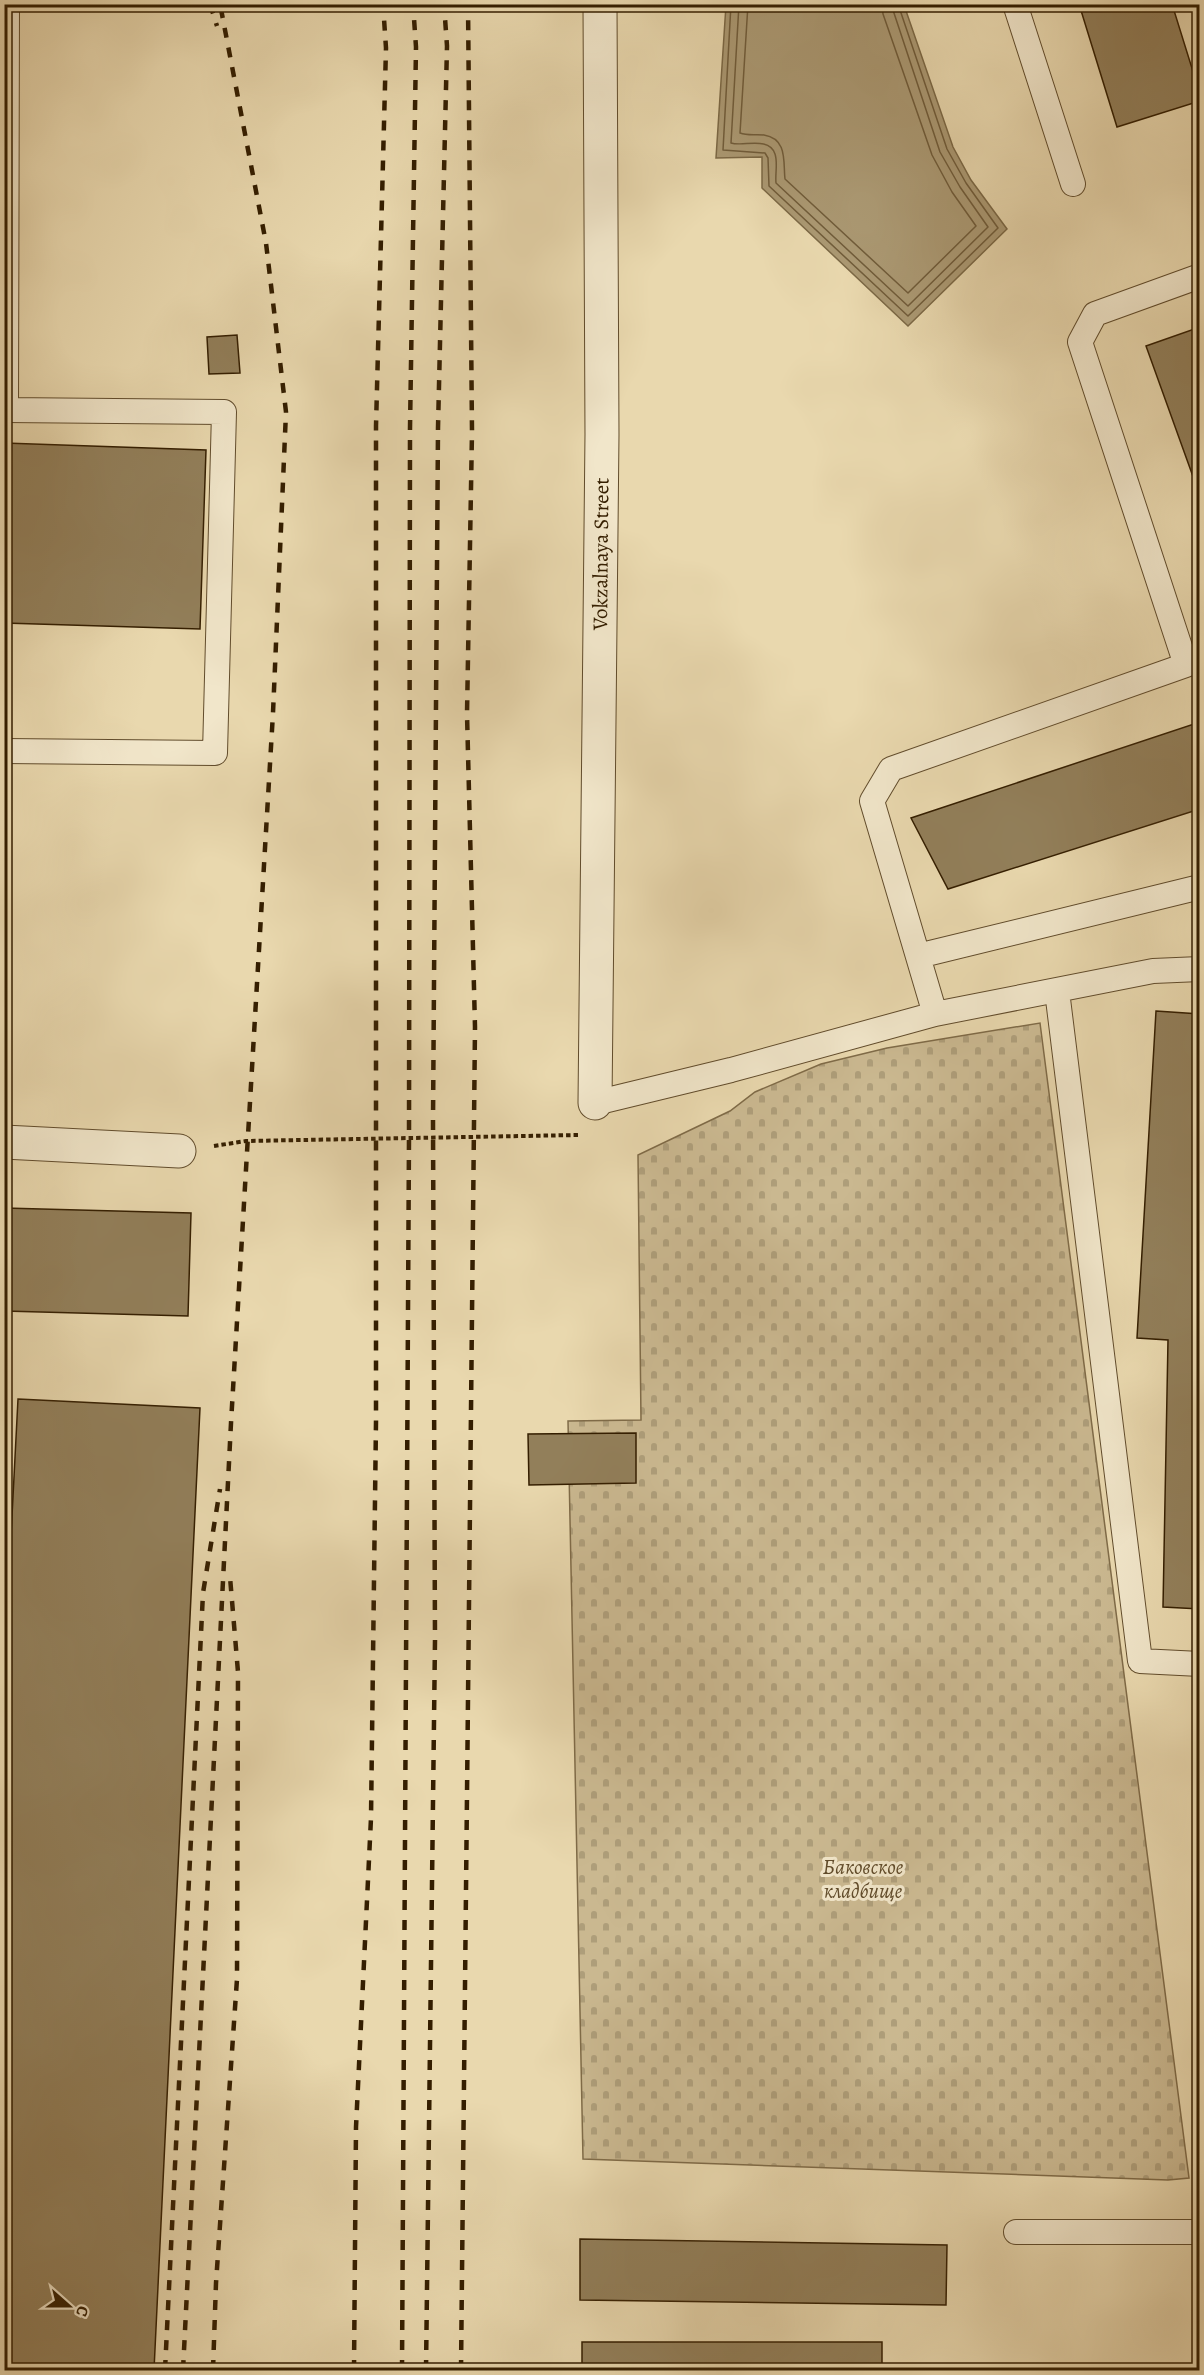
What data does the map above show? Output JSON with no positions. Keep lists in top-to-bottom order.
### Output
{
  "streets": {
    "street": ["Vokzalnaya Street"]
  },
  "parks": ["Баковское кладбище"],
  "north": "right"
}
